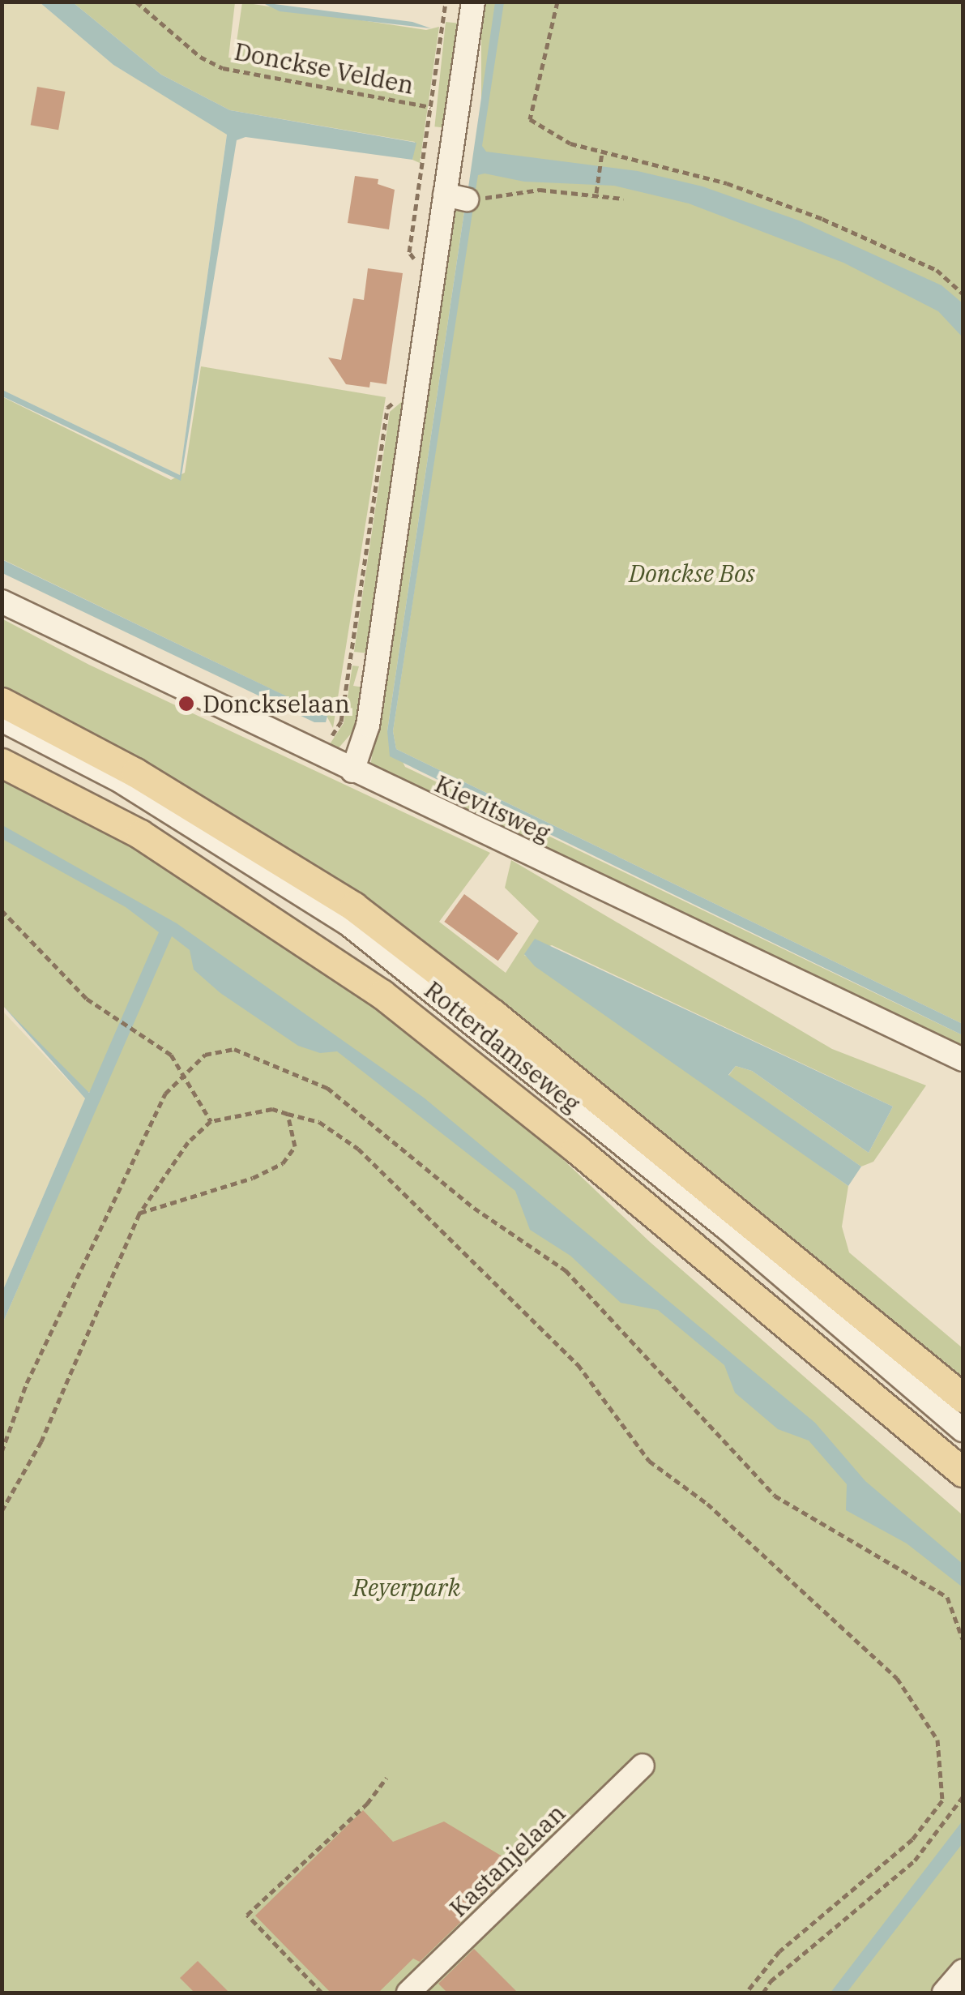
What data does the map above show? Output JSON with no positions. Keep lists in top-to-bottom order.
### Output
{
  "streets": {
    "main road": ["Rotterdamseweg"],
    "street": ["Kievitsweg", "Kastanjelaan"],
    "path": ["Donckse Velden"]
  },
  "parks": ["Donckse Bos", "Reyerpark"],
  "places": ["Donckselaan"]
}
